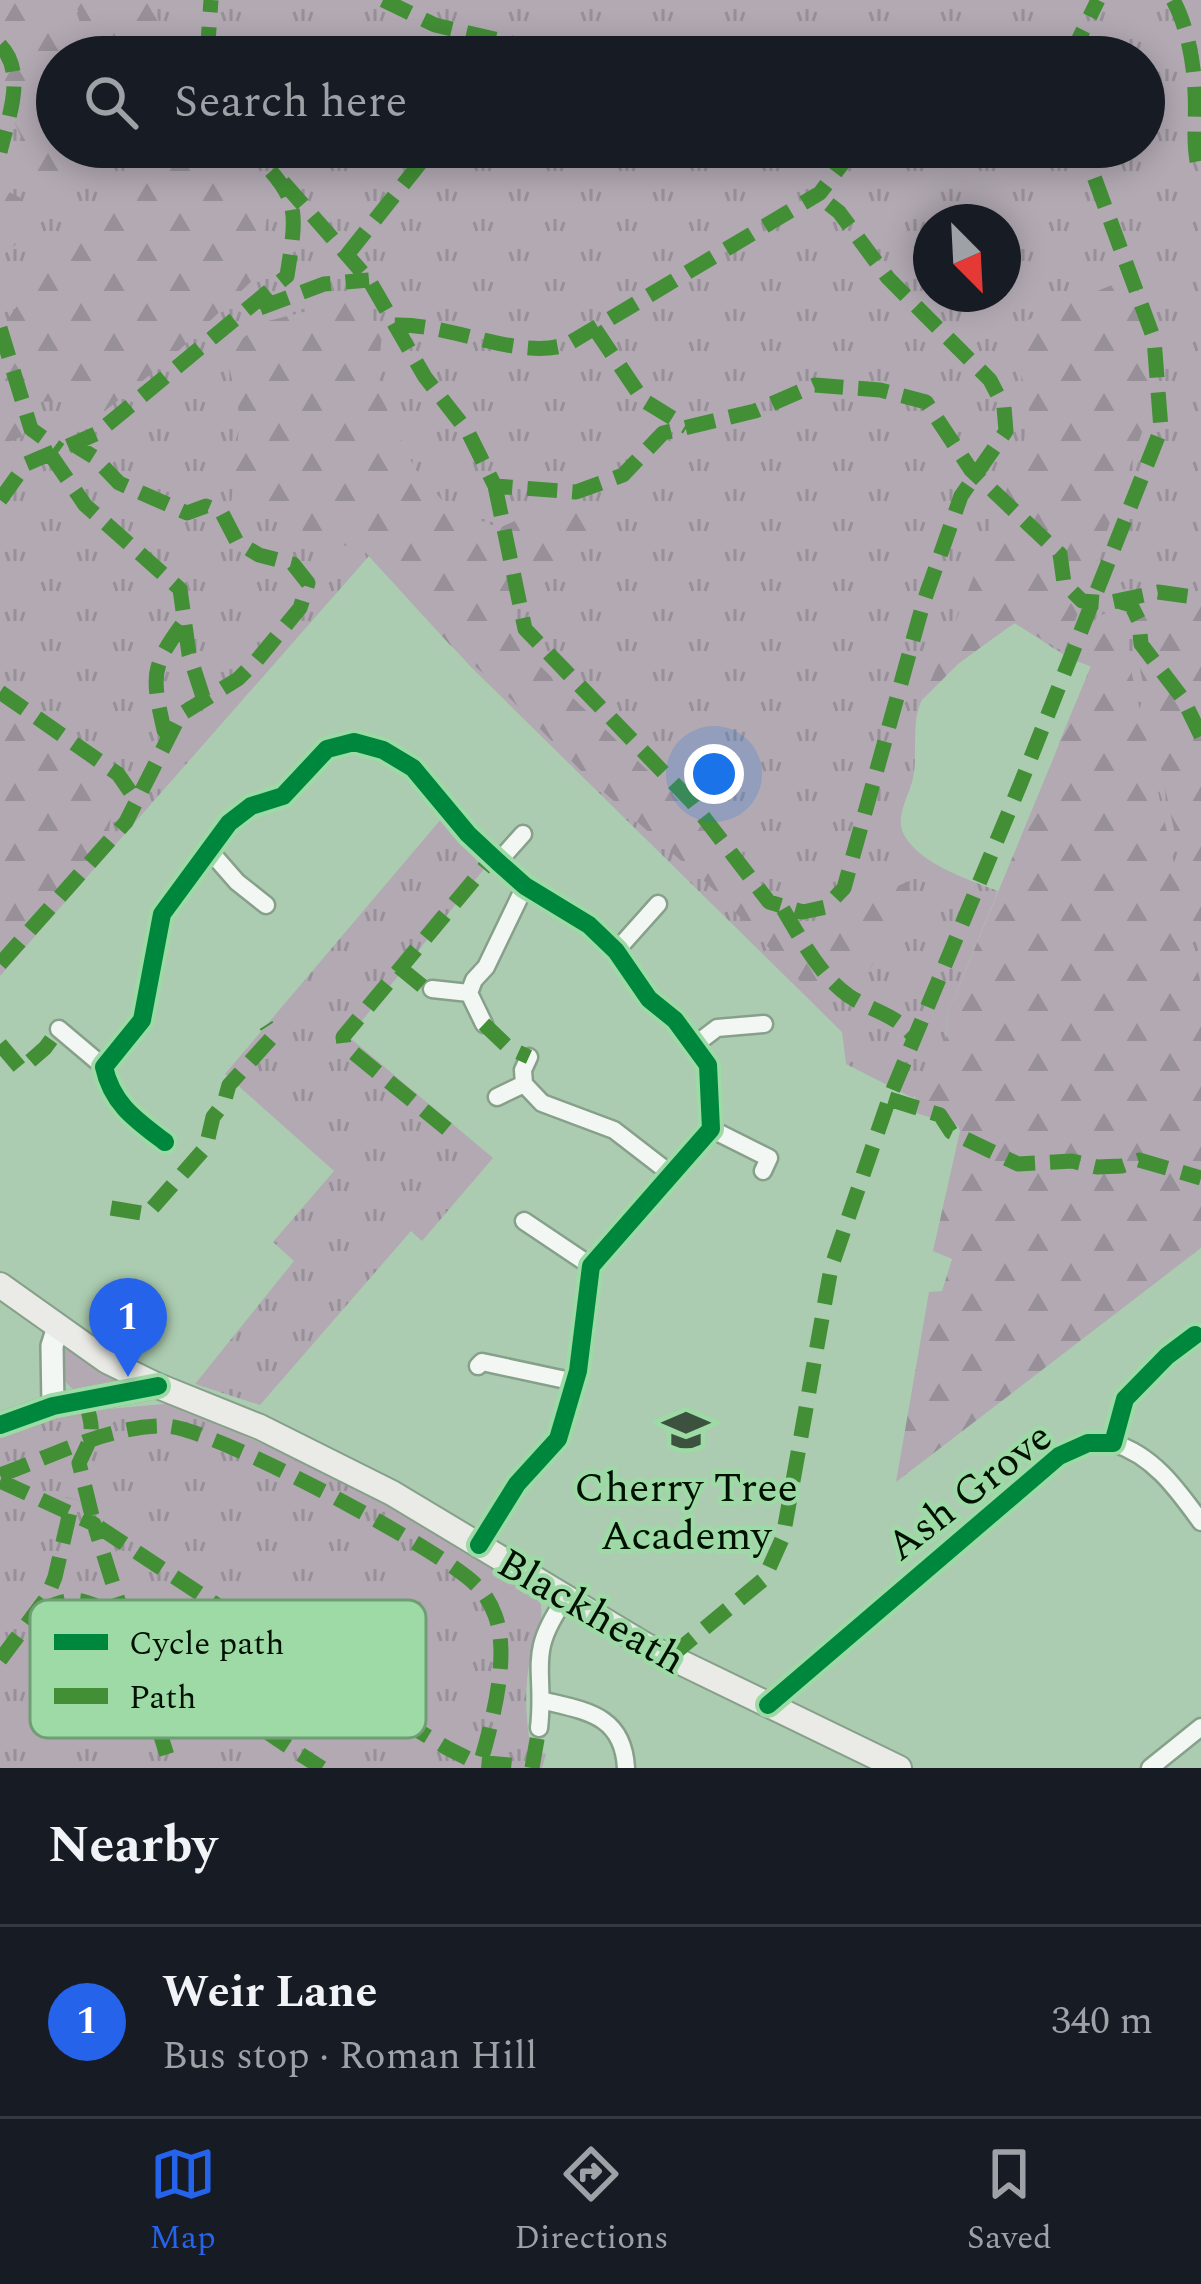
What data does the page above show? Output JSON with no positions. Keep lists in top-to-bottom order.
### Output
{
  "streets": {
    "main road": ["Blackheath"],
    "street": ["Ash Grove"]
  },
  "crossings": [
    ["Ash Grove", "Blackheath"]
  ],
  "places": {
    "school or university": ["Cherry Tree Academy"]
  },
  "legend": ["Cycle path", "Path"],
  "north": "bottom right",
  "page": {
    "search": "Search here",
    "pins": "1",
    "heading": "Nearby",
    "list": [
      {
        "mark": "1",
        "name": "Weir Lane",
        "note": "Bus stop · Roman Hill",
        "value": "340 m"
      }
    ],
    "nav": ["Map", "Directions", "Saved"]
  }
}
